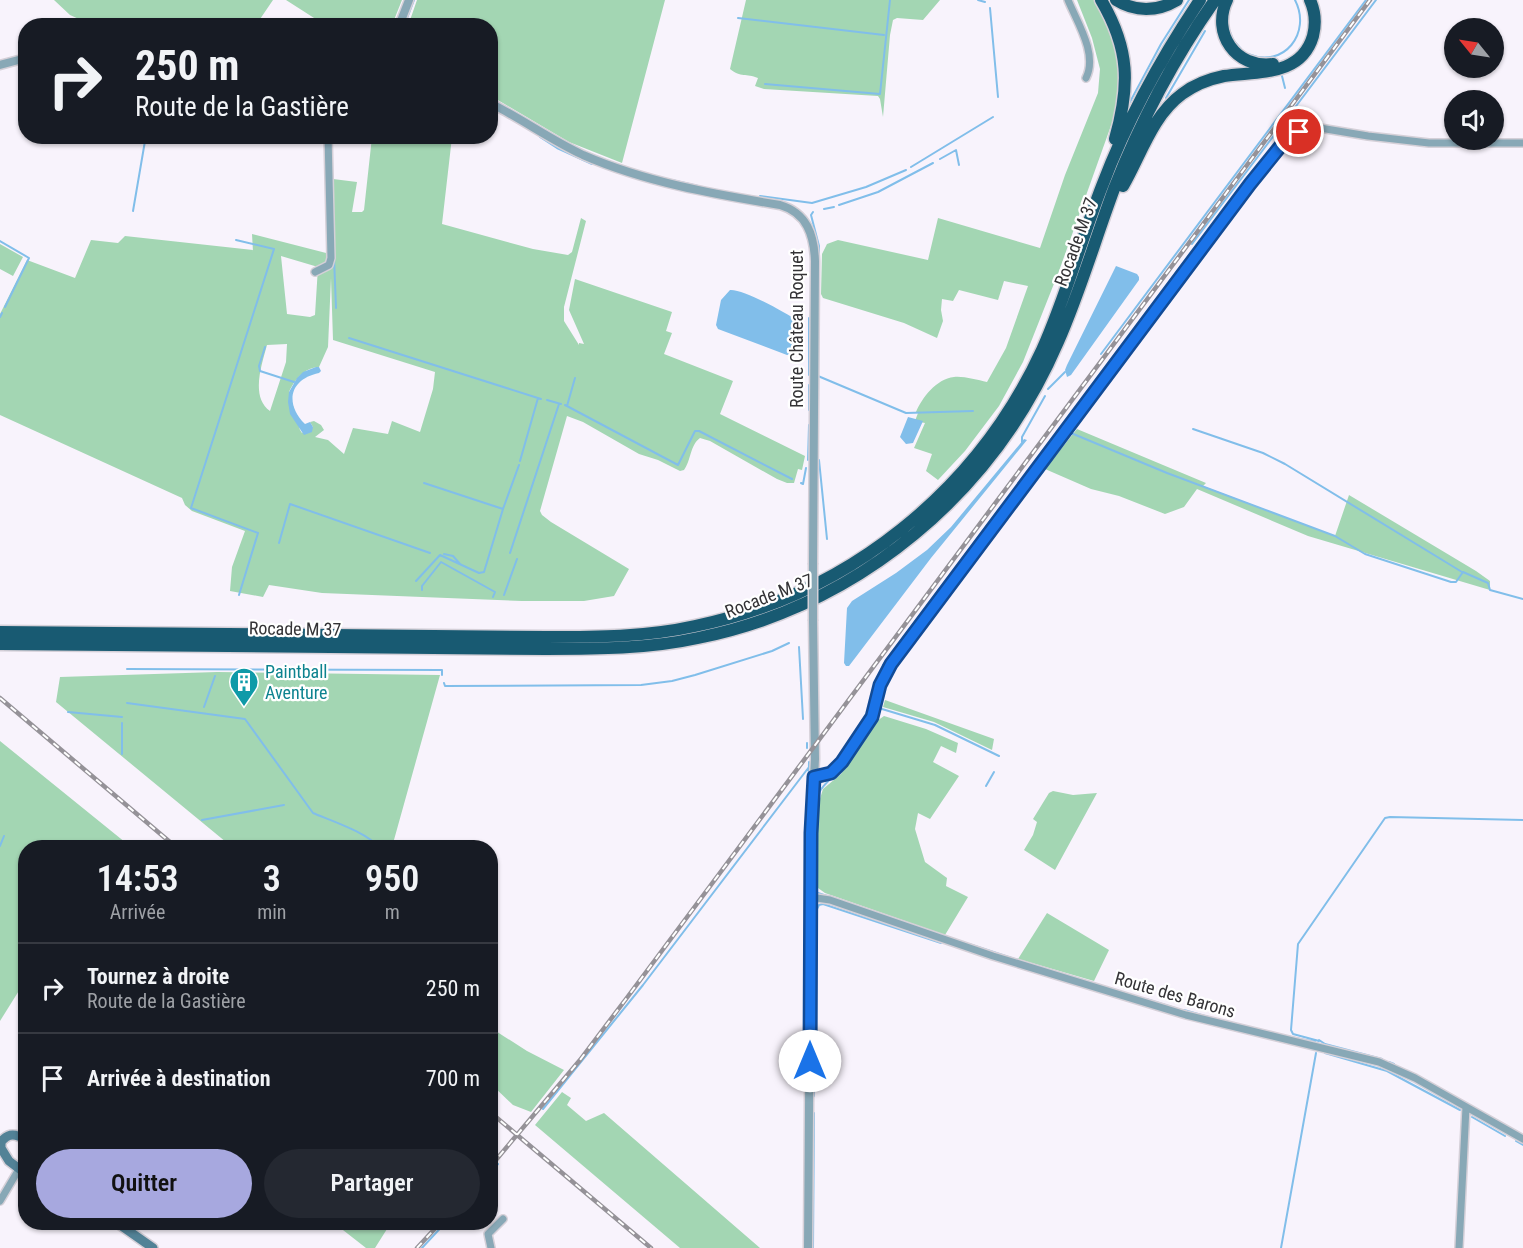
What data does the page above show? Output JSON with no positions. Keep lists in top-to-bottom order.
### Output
{
  "streets": {
    "highway": ["Rocade M 37"],
    "street": ["Route Château Roquet", "Route des Barons"]
  },
  "crossings": [
    ["Route Château Roquet", "Route des Barons"]
  ],
  "places": {
    "building": ["Paintball Aventure"]
  },
  "north": "top left",
  "page": {
    "turn": ["250 m", "Route de la Gastière"],
    "eta": [
      "14:53",
      "Arrivée",
      "3",
      "min",
      "950",
      "m"
    ],
    "list": [
      {
        "name": "Tournez à droite",
        "note": "Route de la Gastière",
        "value": "250 m"
      },
      {
        "name": "Arrivée à destination",
        "value": "700 m"
      }
    ],
    "buttons": ["Quitter", "Partager"]
  }
}
